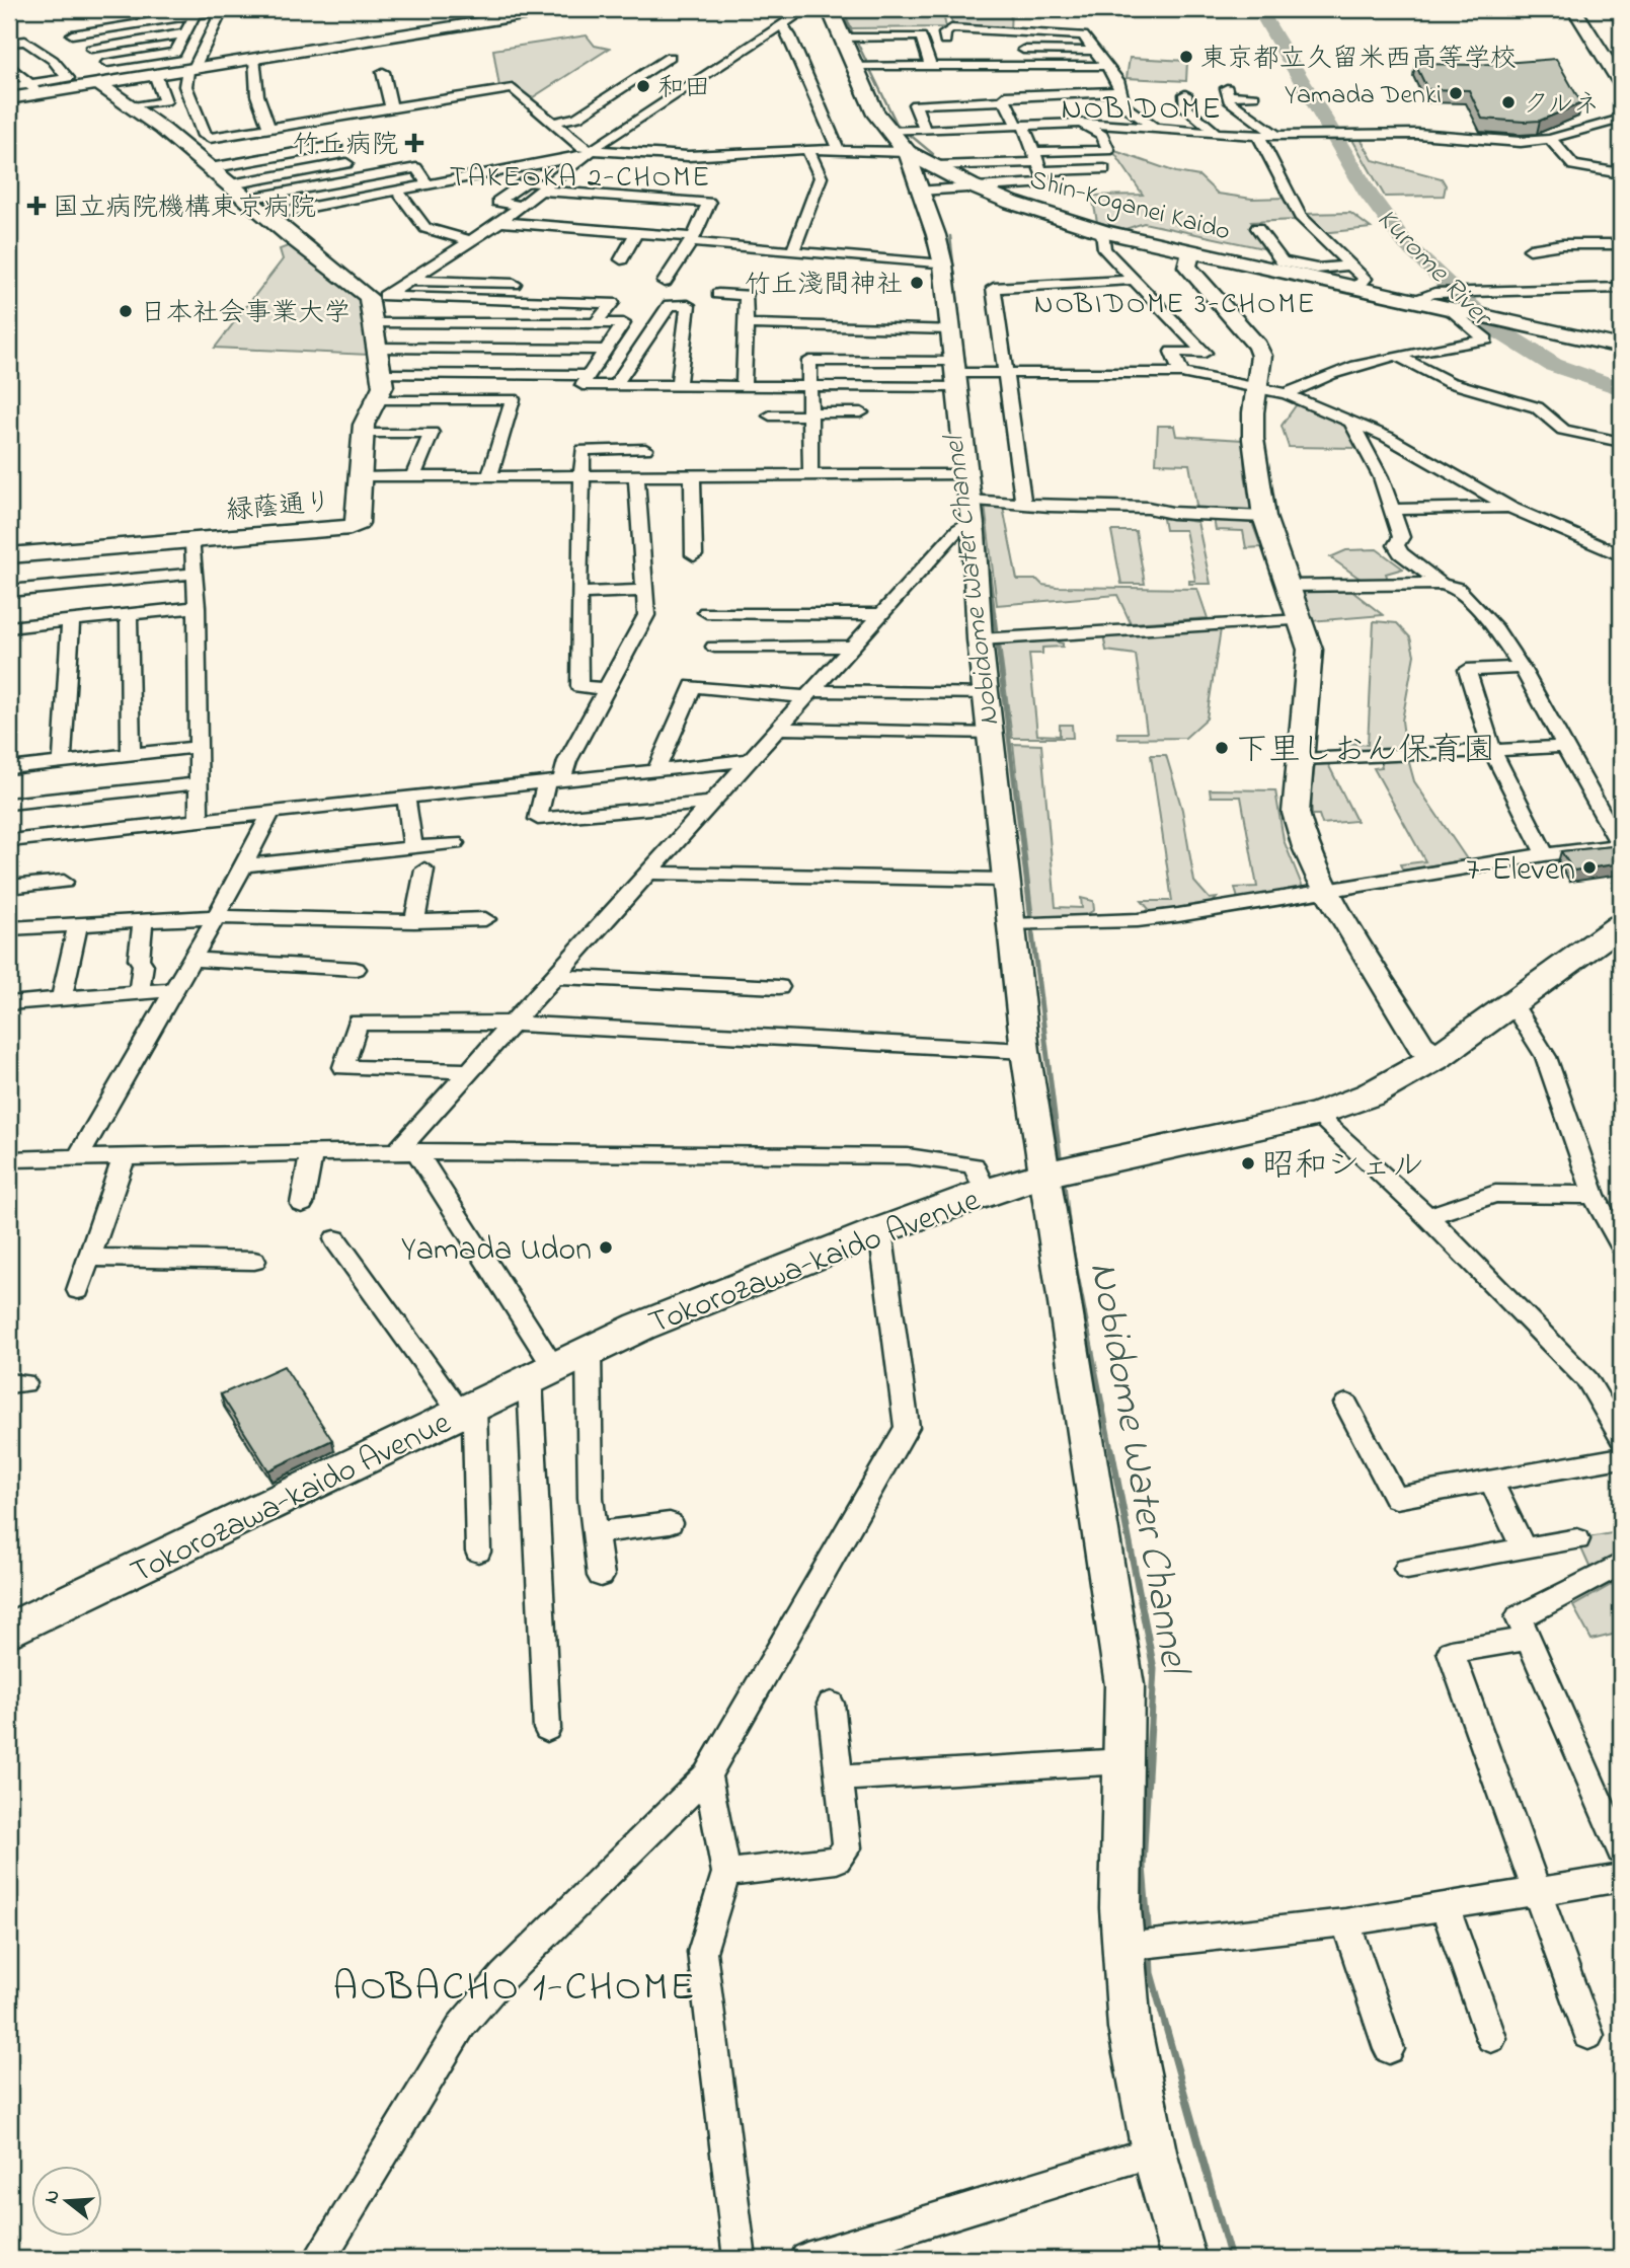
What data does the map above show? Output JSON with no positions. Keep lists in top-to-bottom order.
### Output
{
  "streets": {
    "main road": ["Shin-Koganei Kaido", "Tokorozawa-kaido Avenue"],
    "street": ["緑蔭通り"]
  },
  "districts": [
    "NOBIDOME",
    "TAKEOKA 2-CHOME",
    "NOBIDOME 3-CHOME",
    "AOBACHO 1-CHOME"
  ],
  "water": ["Kurome River", "Nobidome Water Channel"],
  "places": {
    "other": [
      "東京都立久留米西高等学校",
      "和田",
      "Yamada Denki",
      "クルネ",
      "竹丘淺間神社",
      "日本社会事業大学",
      "下里しおん保育園",
      "7-Eleven",
      "昭和シェル",
      "Yamada Udon"
    ],
    "health": ["竹丘病院", "国立病院機構東京病院"]
  },
  "north": "left"
}
